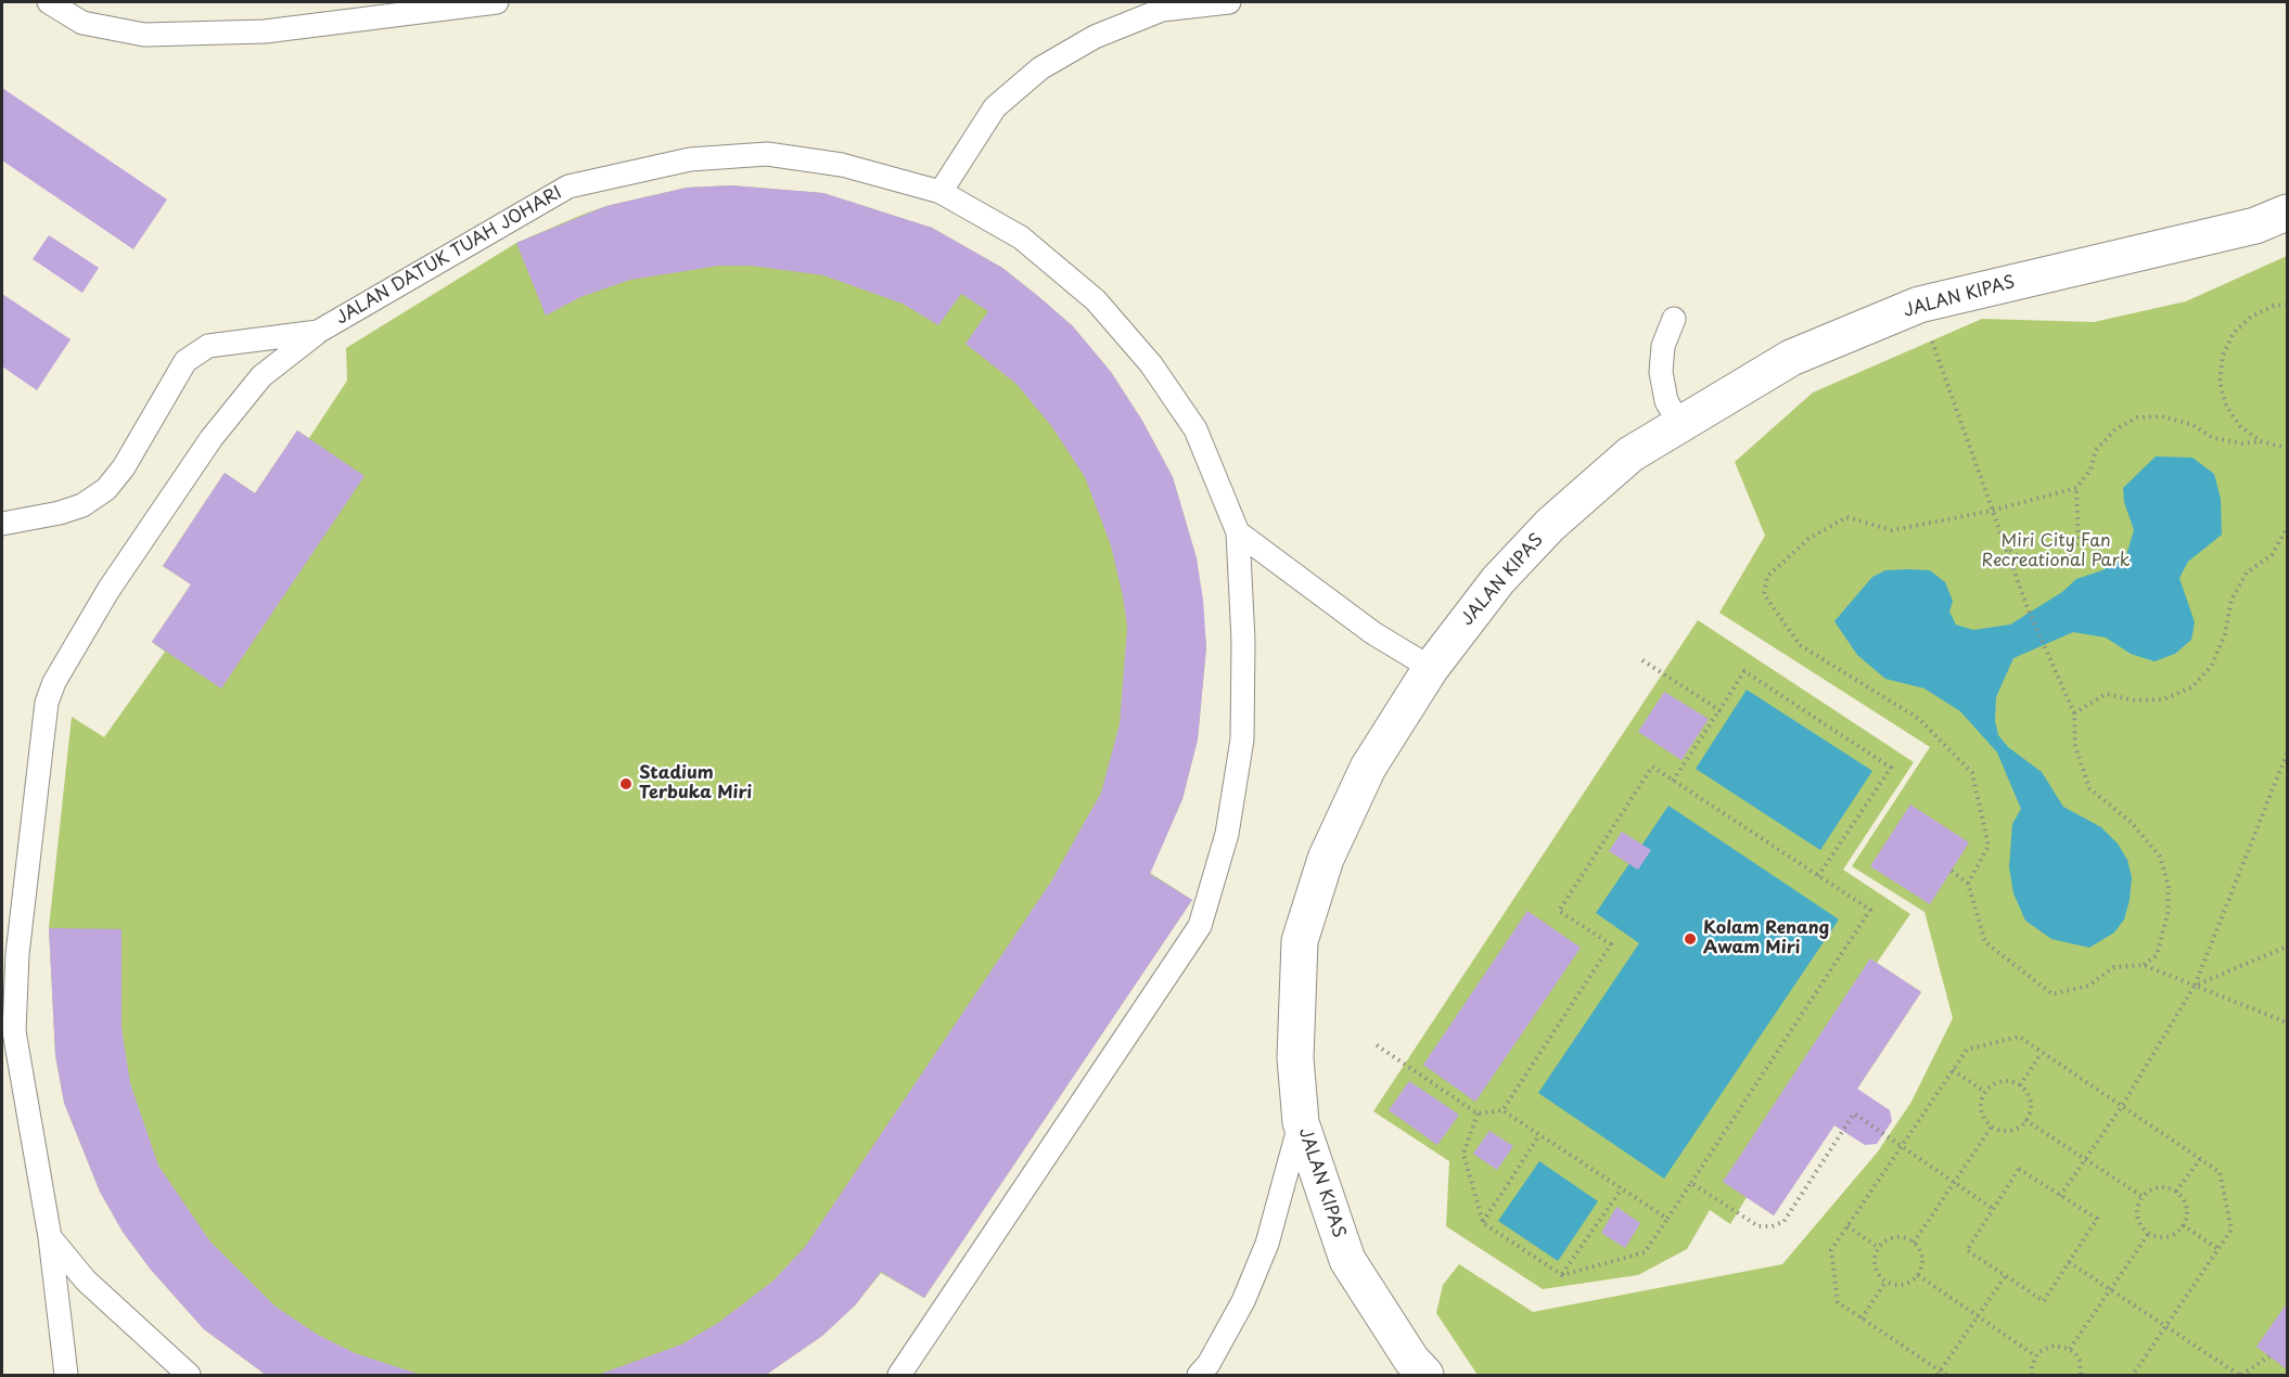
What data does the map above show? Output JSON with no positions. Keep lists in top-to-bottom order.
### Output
{
  "streets": {
    "main road": ["JALAN KIPAS"],
    "lane": ["JALAN DATUK TUAH JOHARI"]
  },
  "parks": ["Miri City Fan Recreational Park"],
  "places": ["Stadium Terbuka Miri", "Kolam Renang Awam Miri"]
}
